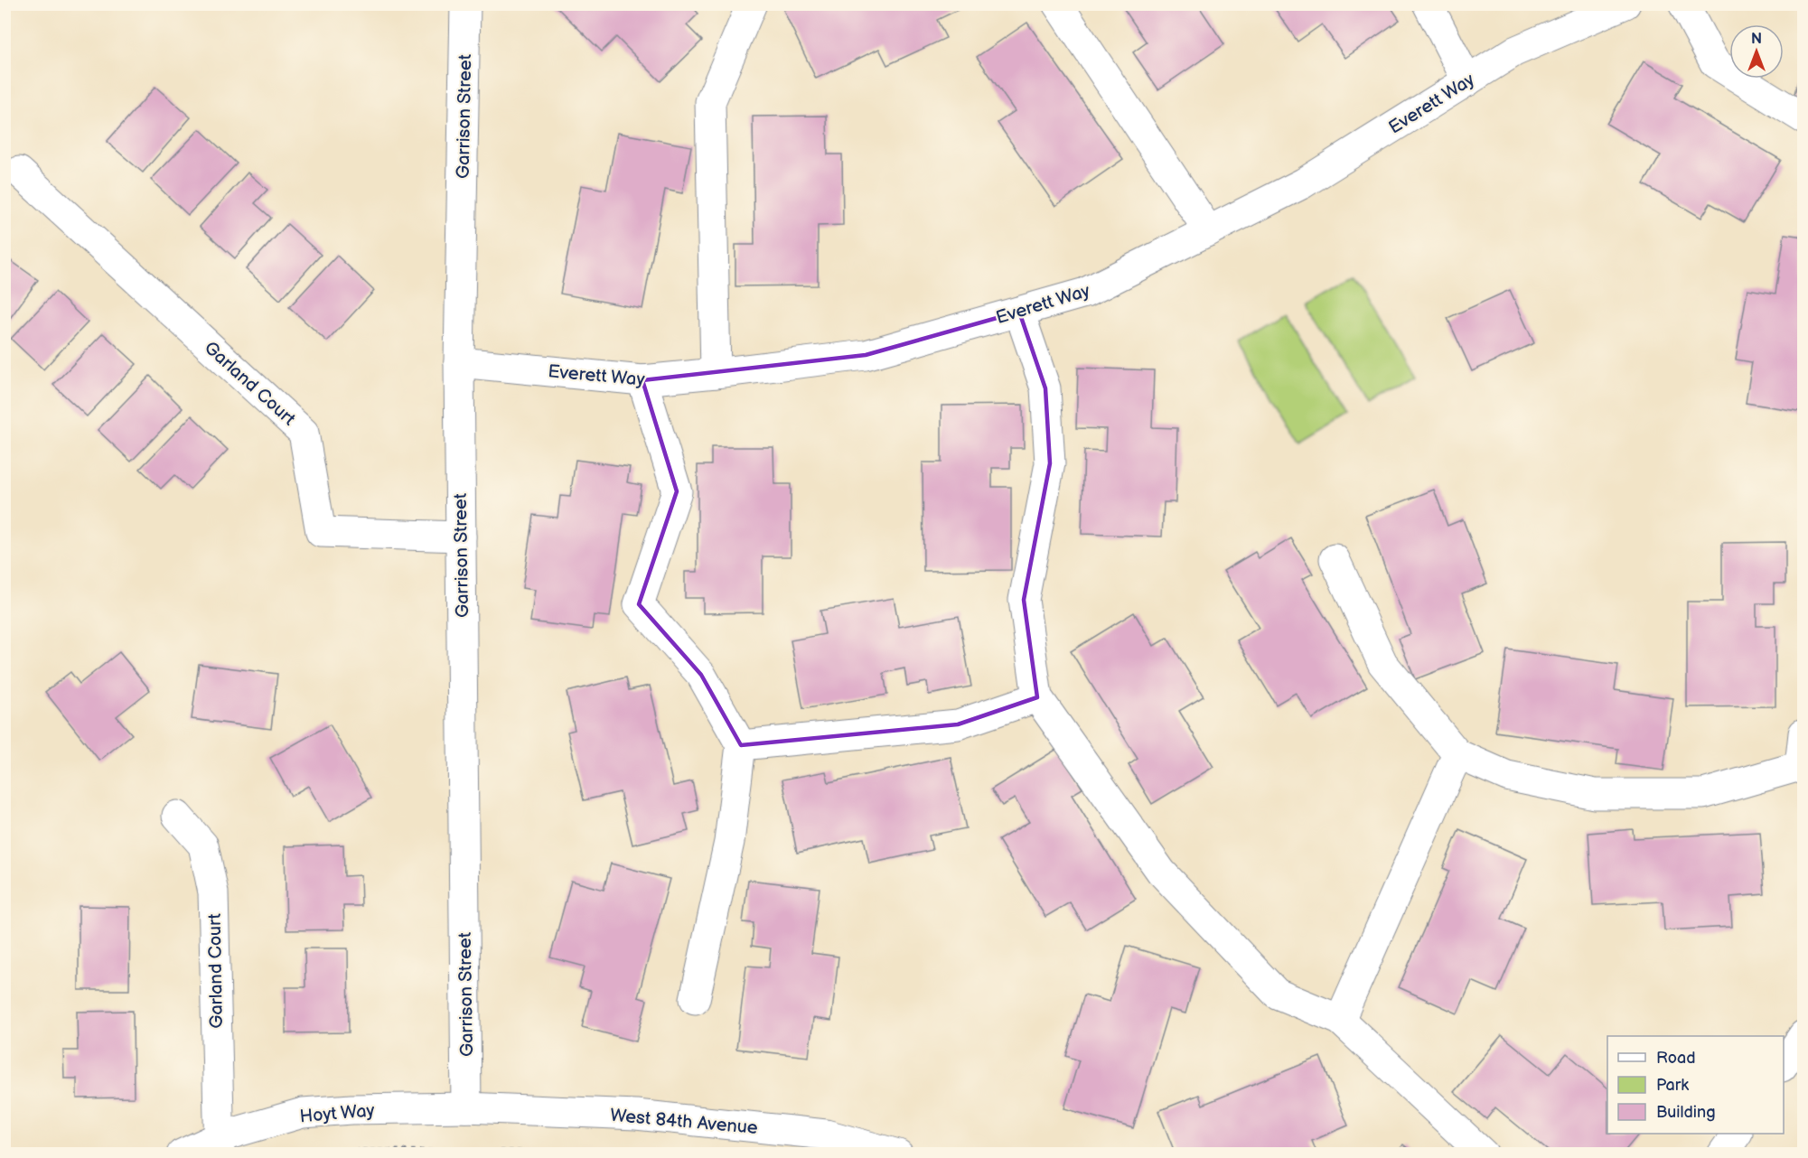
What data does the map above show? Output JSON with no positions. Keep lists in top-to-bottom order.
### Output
{
  "streets": {
    "street": [
      "Everett Way",
      "Garrison Street",
      "Garland Court",
      "Hoyt Way",
      "West 84th Avenue"
    ]
  },
  "crossings": [
    ["Everett Way", "Garrison Street"],
    ["Garrison Street", "Garland Court"],
    ["Garrison Street", "Hoyt Way"],
    ["Garrison Street", "West 84th Avenue"],
    ["Garland Court", "Hoyt Way"],
    ["Hoyt Way", "West 84th Avenue"]
  ],
  "legend": ["Road", "Park", "Building"],
  "north": "top"
}
